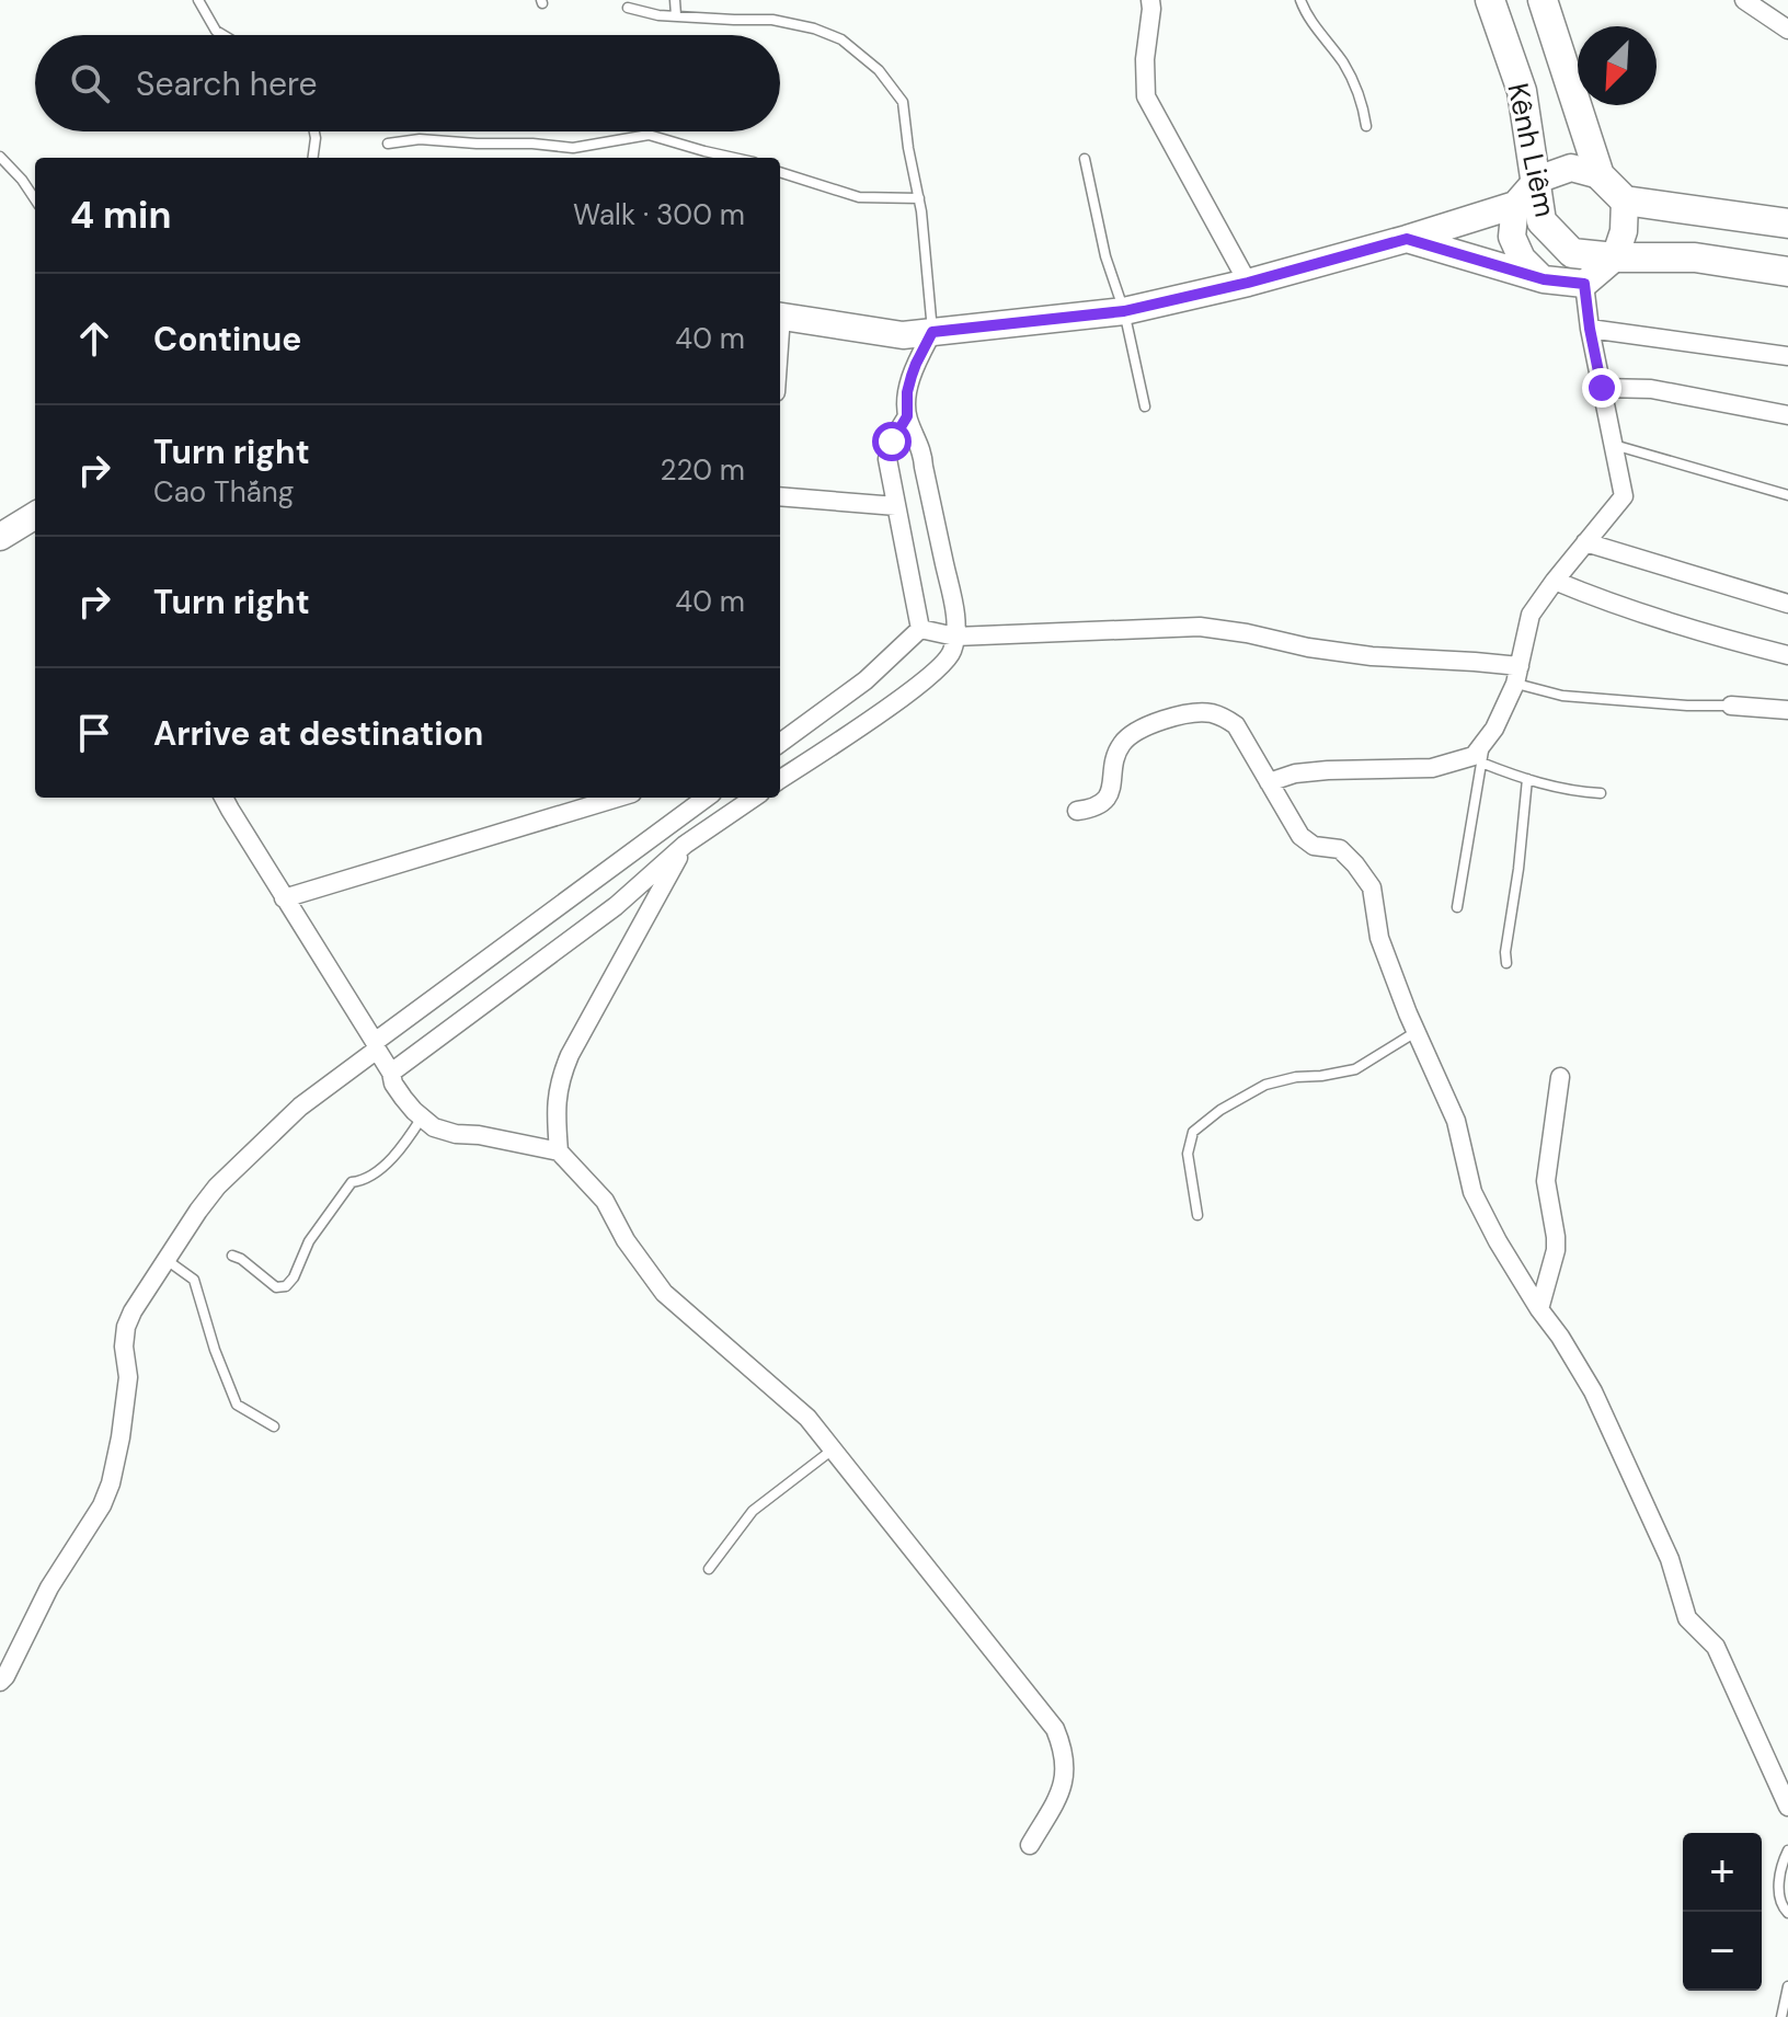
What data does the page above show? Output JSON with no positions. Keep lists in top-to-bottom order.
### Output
{
  "streets": {
    "main road": ["Kênh Liêm"]
  },
  "north": "bottom left",
  "page": {
    "search": "Search here",
    "heading": ["4 min", "Walk · 300 m"],
    "list": [
      ["Continue", "40 m"],
      ["Turn right", "Cao Thắng", "220 m"],
      ["Turn right", "40 m"],
      "Arrive at destination"
    ],
    "map_buttons": ["+", "−"]
  }
}
